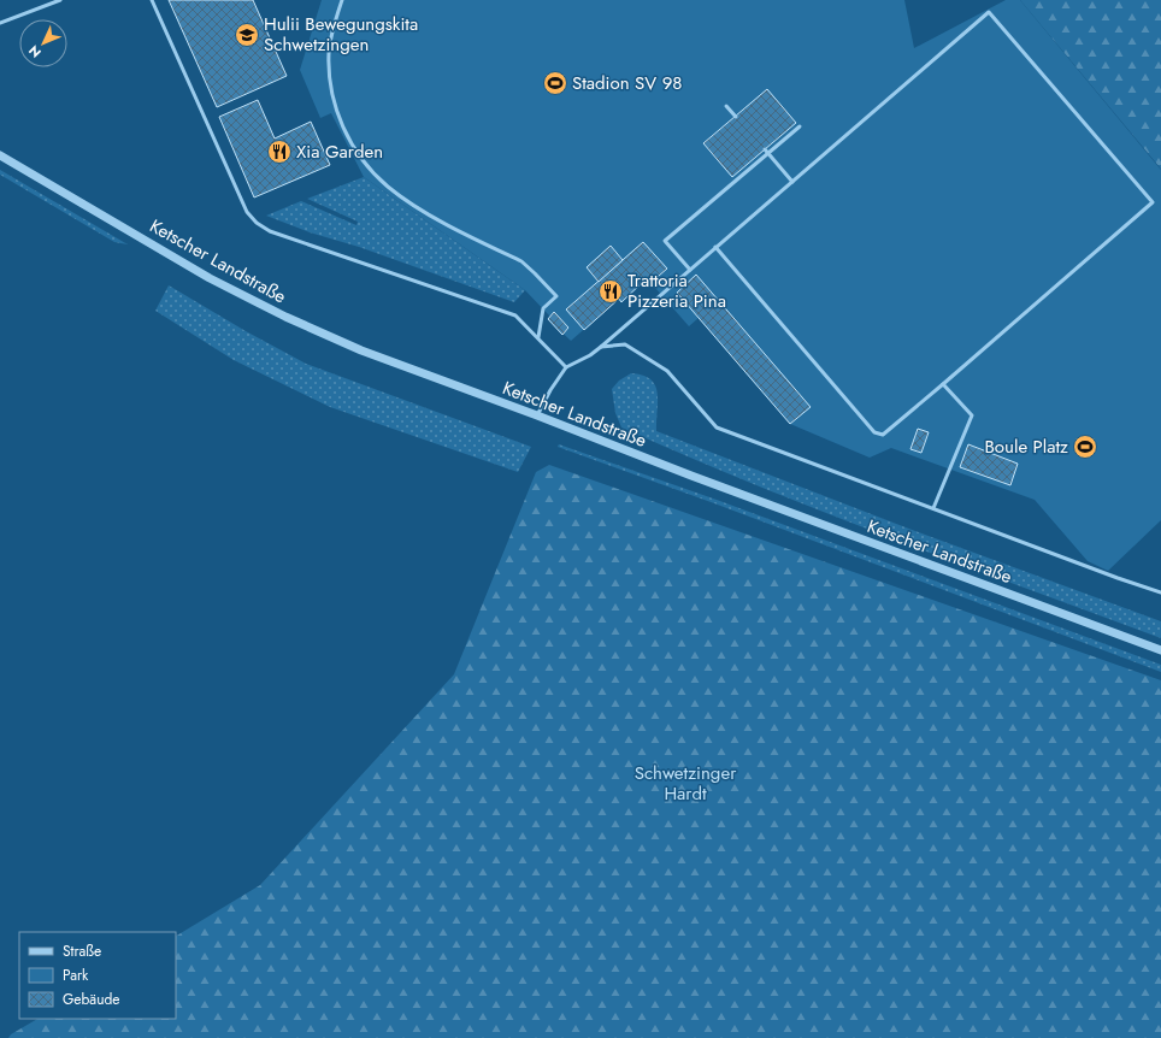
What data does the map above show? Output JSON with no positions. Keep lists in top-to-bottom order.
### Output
{
  "streets": {
    "street": ["Ketscher Landstraße"]
  },
  "parks": ["Schwetzinger Hardt"],
  "places": {
    "school or university": ["Hulii Bewegungskita Schwetzingen"],
    "sports": ["Stadion SV 98", "Boule Platz"],
    "restaurant": ["Xia Garden", "Trattoria Pizzeria Pina"]
  },
  "legend": ["Straße", "Park", "Gebäude"],
  "north": "bottom left"
}
